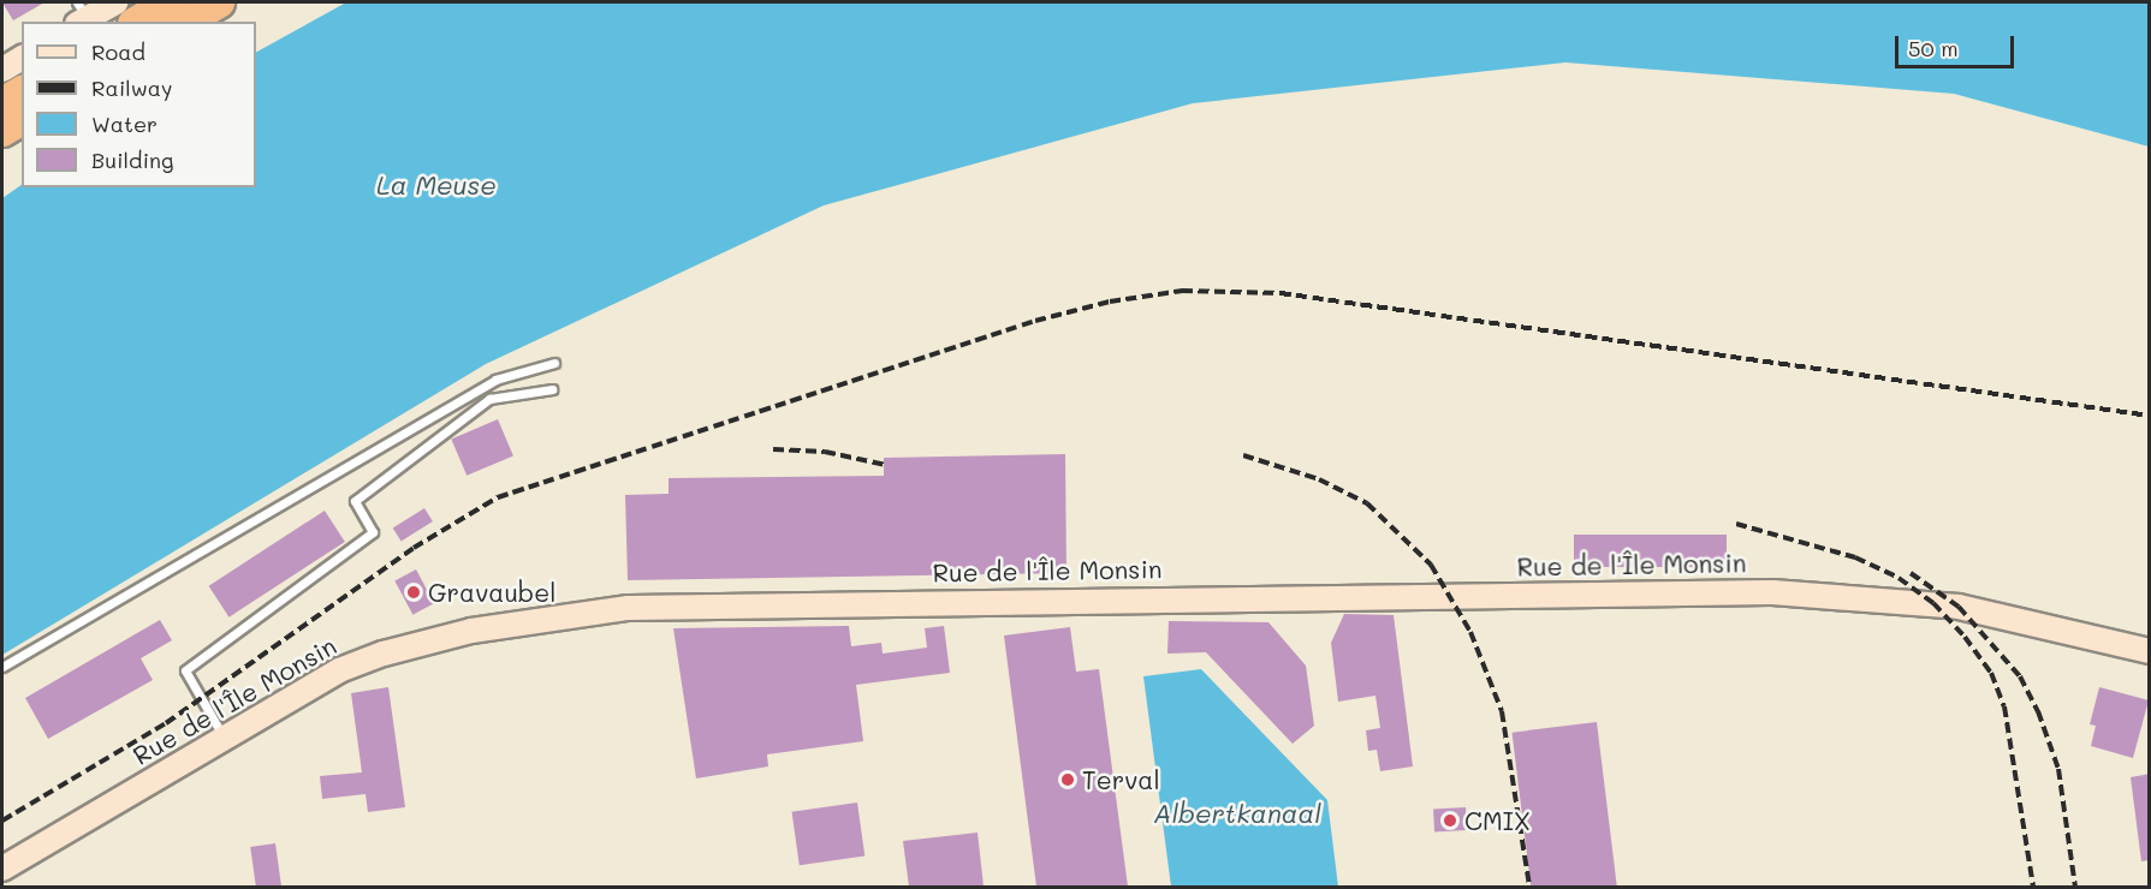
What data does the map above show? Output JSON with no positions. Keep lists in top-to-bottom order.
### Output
{
  "streets": {
    "street": ["Rue de l'Île Monsin"]
  },
  "water": ["La Meuse", "Albertkanaal"],
  "places": ["Gravaubel", "Terval", "CMIX"],
  "legend": [
    "Road",
    "Railway",
    "Water",
    "Building"
  ],
  "scale_bar": "50 m"
}
